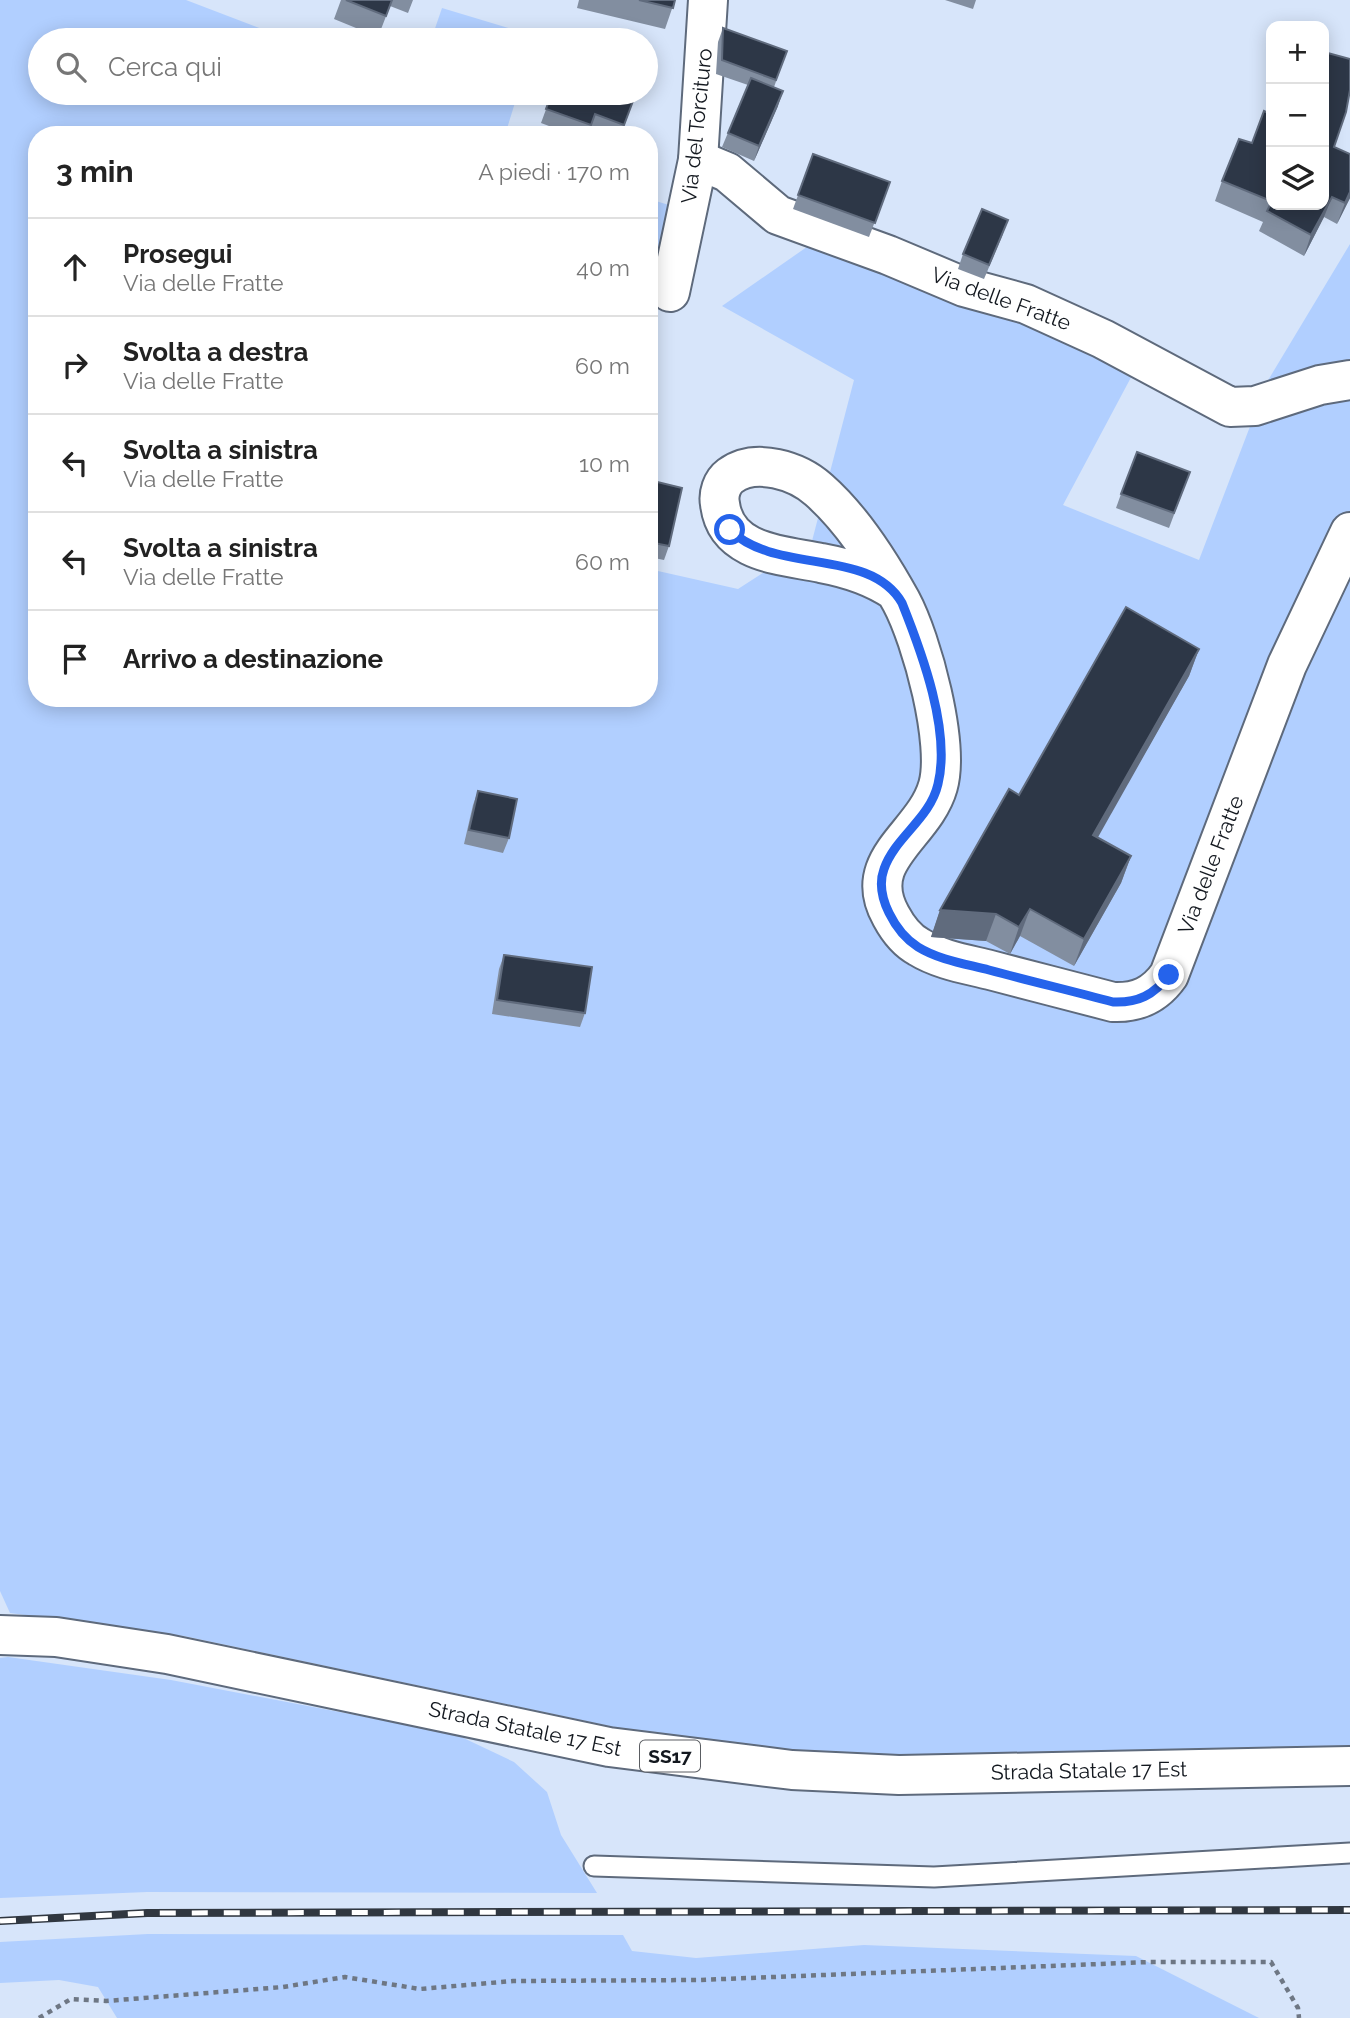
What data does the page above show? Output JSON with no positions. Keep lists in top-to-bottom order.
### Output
{
  "streets": {
    "street": [
      "Via del Torcituro",
      "Via delle Fratte",
      "Strada Statale 17 Est",
      "SS17"
    ]
  },
  "crossings": [
    ["Via del Torcituro", "Via delle Fratte"]
  ],
  "page": {
    "map_buttons": ["+", "−"],
    "search": "Cerca qui",
    "heading": ["3 min", "A piedi · 170 m"],
    "list": [
      ["Prosegui", "Via delle Fratte", "40 m"],
      ["Svolta a destra", "Via delle Fratte", "60 m"],
      ["Svolta a sinistra", "Via delle Fratte", "10 m"],
      ["Svolta a sinistra", "Via delle Fratte", "60 m"],
      "Arrivo a destinazione"
    ]
  }
}
